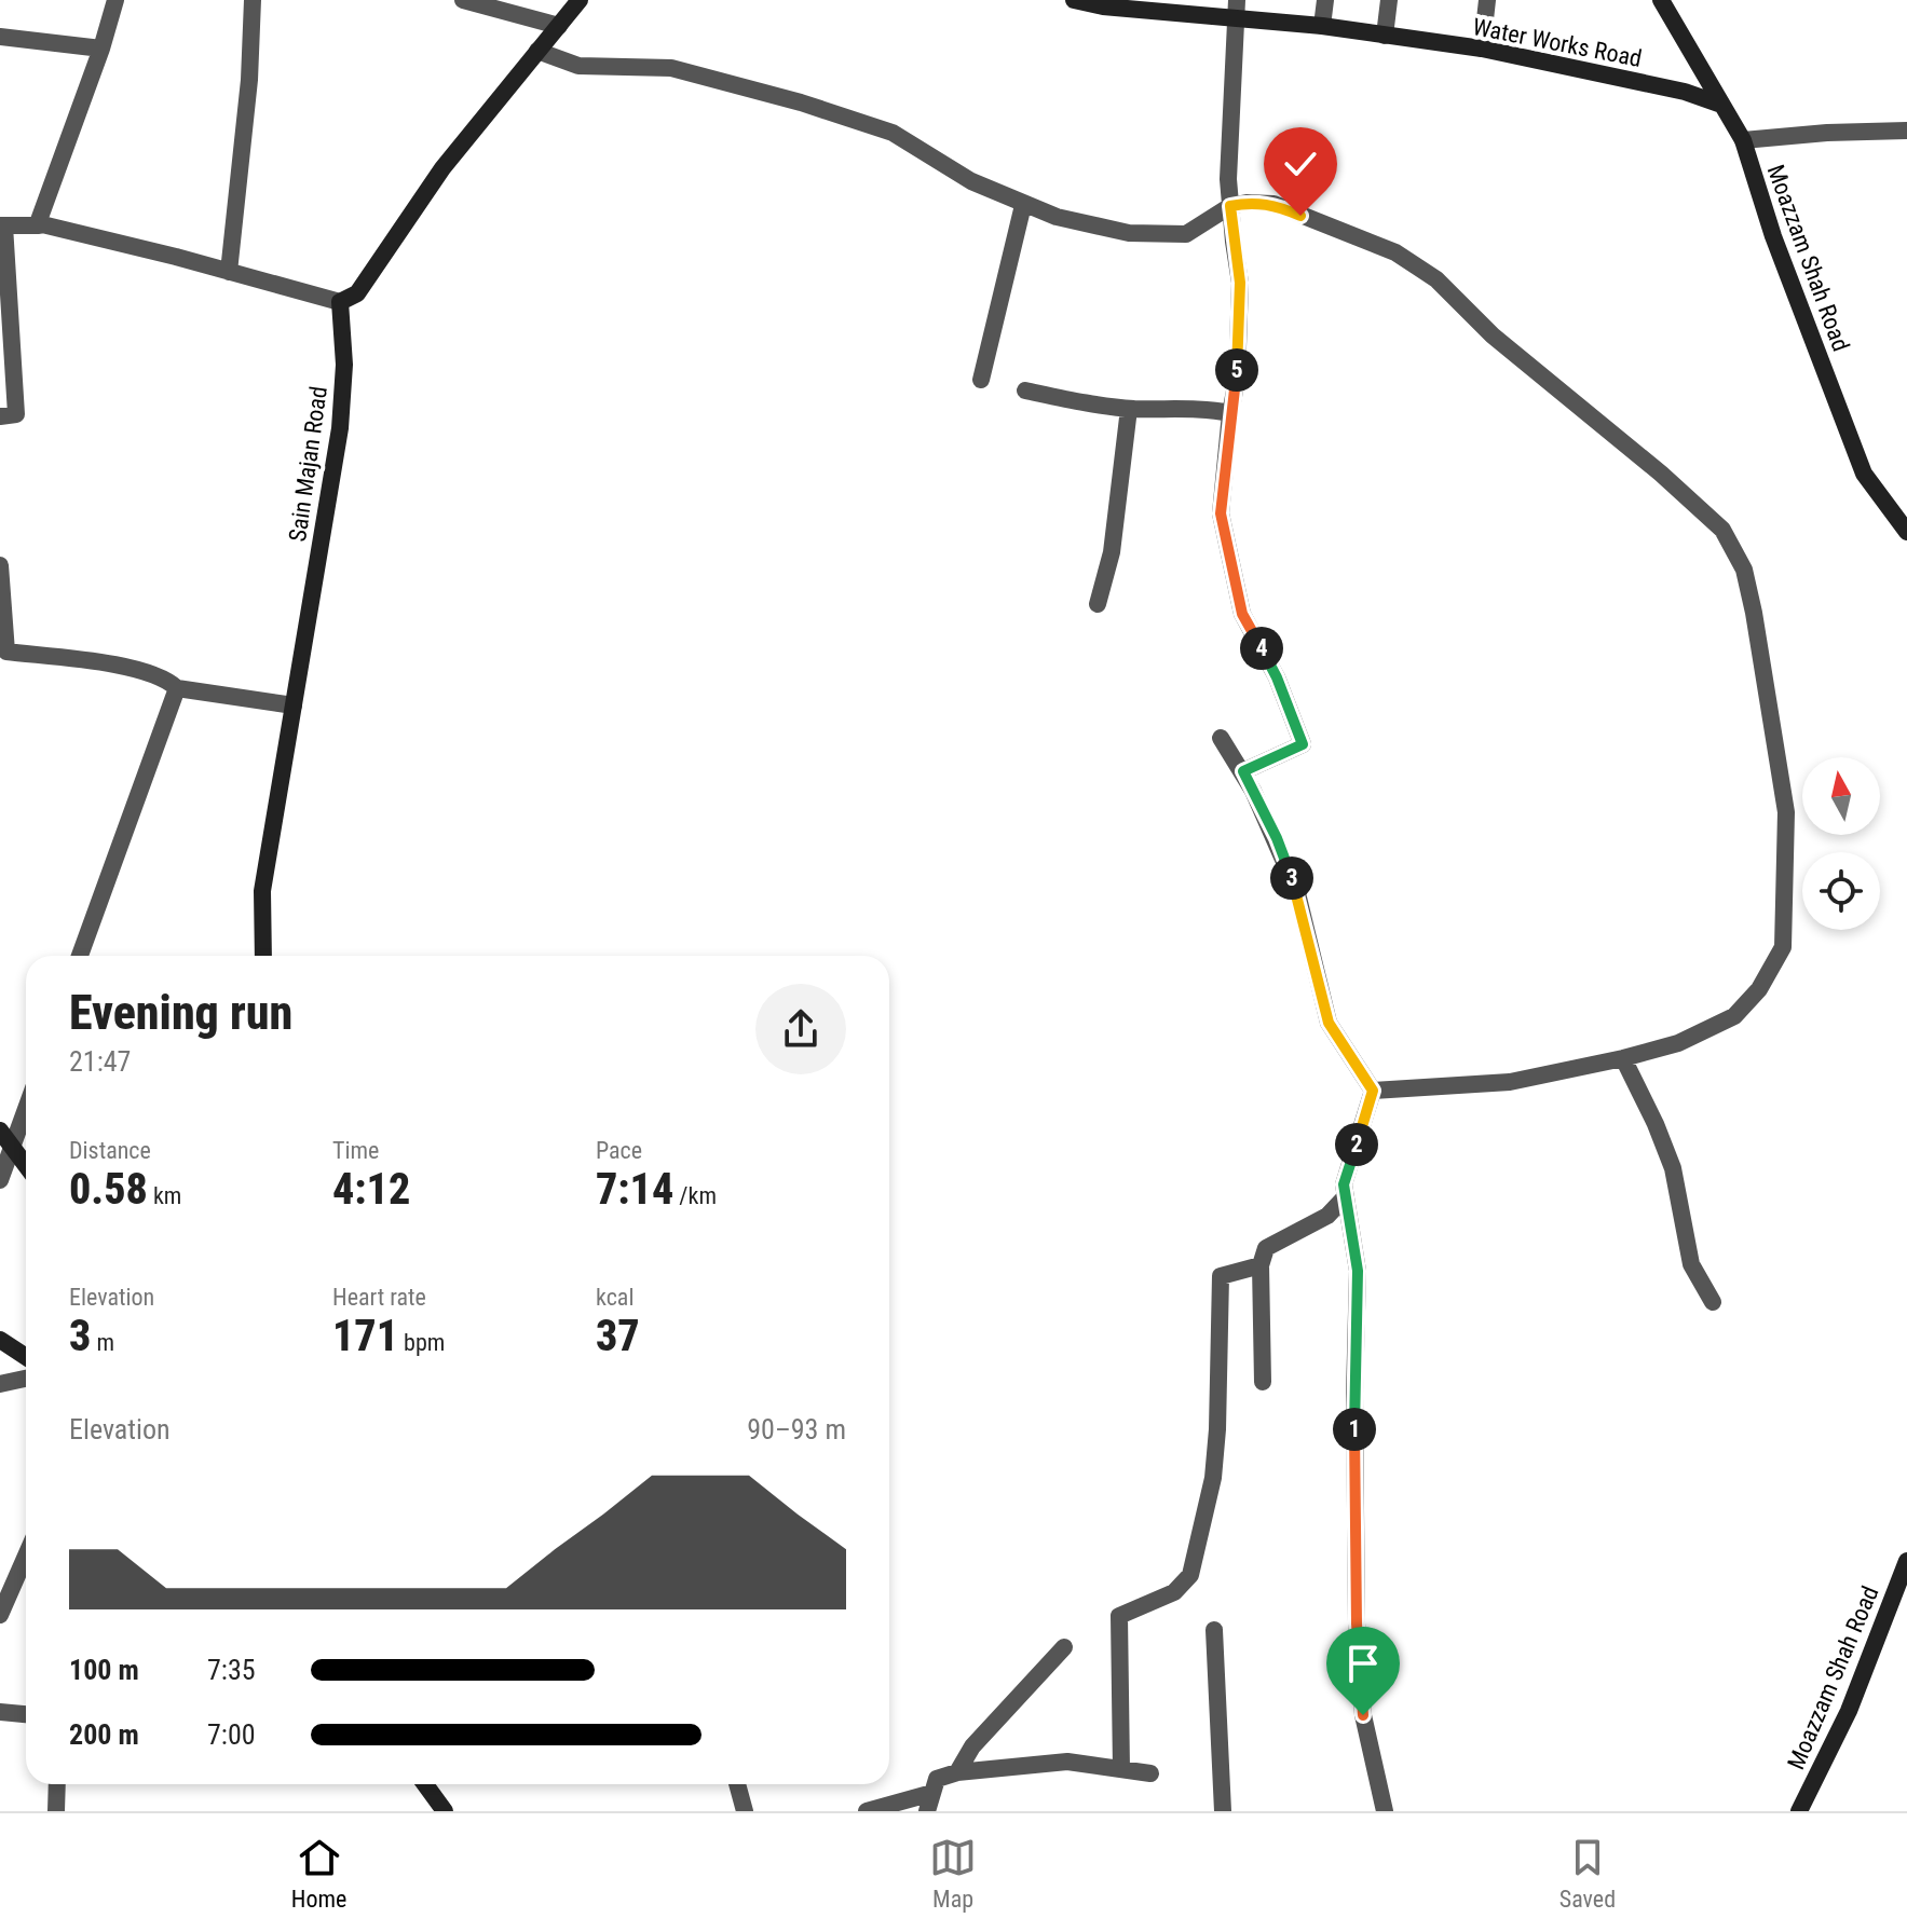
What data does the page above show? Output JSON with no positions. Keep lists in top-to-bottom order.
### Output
{
  "streets": {
    "street": ["Water Works Road", "Moazzam Shah Road", "Sain Majan Road"]
  },
  "crossings": [
    ["Water Works Road", "Moazzam Shah Road"]
  ],
  "north": "top",
  "page": {
    "pins": [
      "5",
      "4",
      "3",
      "2",
      "1"
    ],
    "heading": ["Evening run", "21:47"],
    "stats": [
      ["Distance", "0.58 km"],
      ["Time", "4:12"],
      ["Pace", "7:14 /km"],
      ["Elevation", "3 m"],
      ["Heart rate", "171 bpm"],
      ["kcal", "37"]
    ],
    "chart": ["Elevation", "90–93 m"],
    "list": [
      {
        "name": "100 m",
        "note": "7:35"
      },
      {
        "name": "200 m",
        "note": "7:00"
      }
    ],
    "tabs": ["Home", "Map", "Saved"]
  }
}
